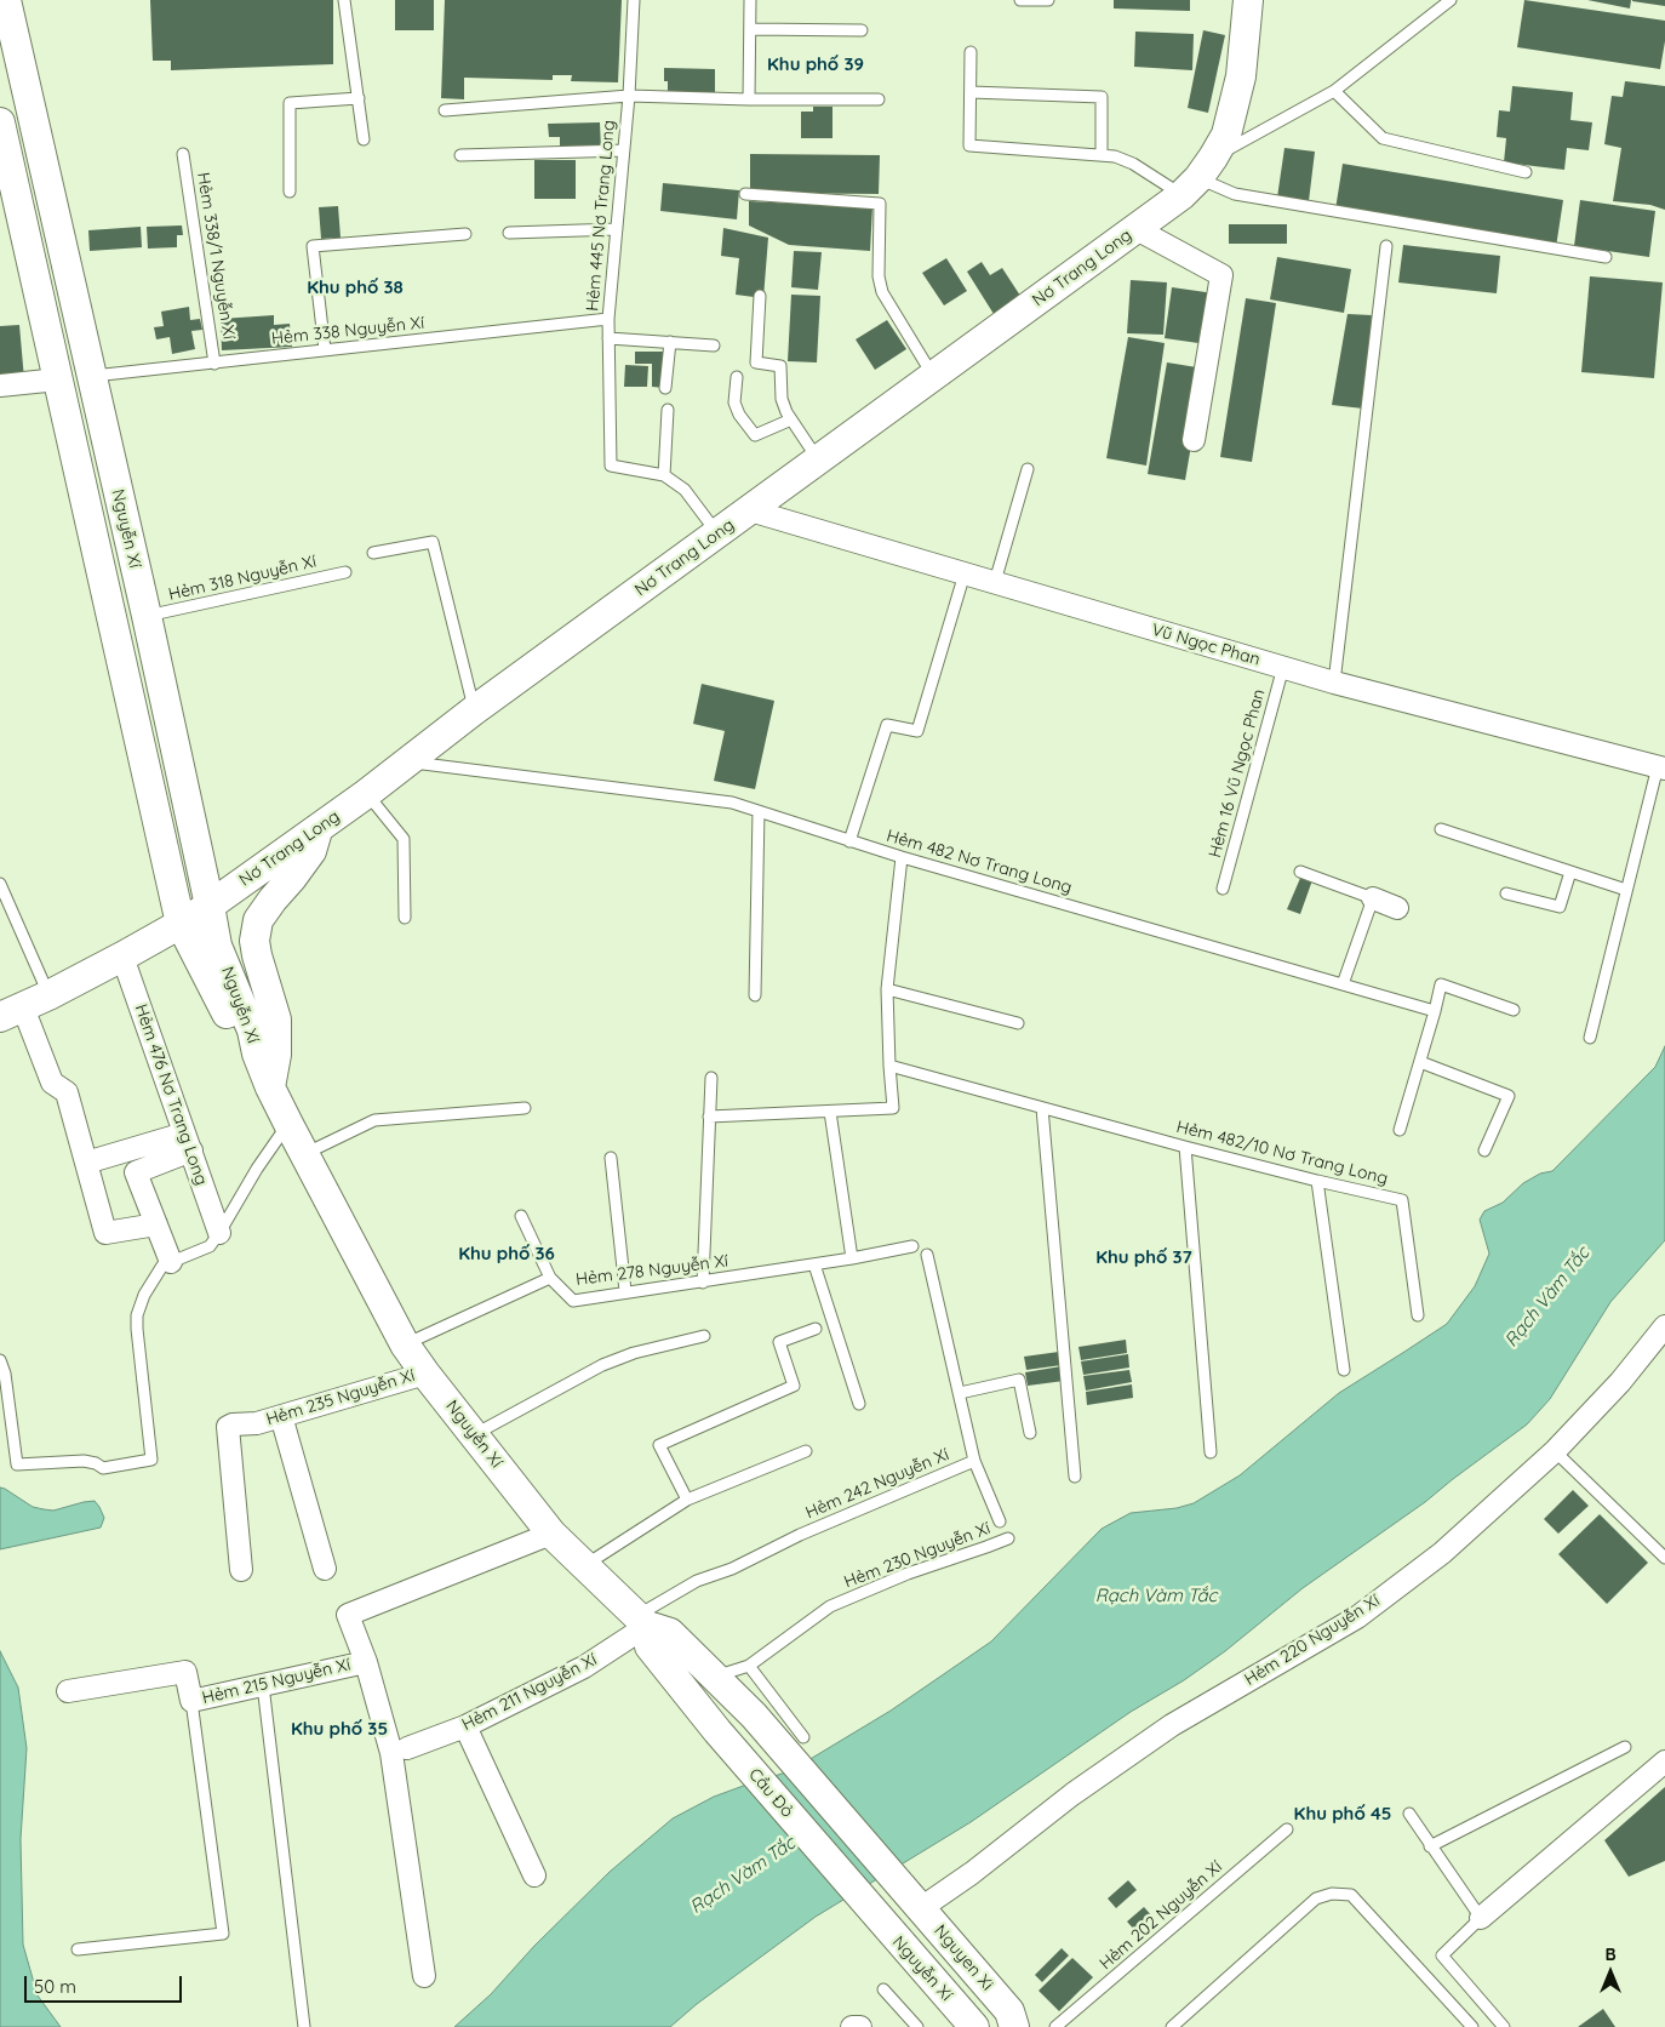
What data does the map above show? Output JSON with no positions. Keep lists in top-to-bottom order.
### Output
{
  "streets": {
    "main road": [
      "Nơ Trang Long",
      "Nguyễn Xí",
      "Cầu Đỏ",
      "Nguyen Xi"
    ],
    "street": [
      "Vũ Ngọc Phan",
      "Hẻm 476 Nơ Trang Long",
      "Hẻm 235 Nguyễn Xí",
      "Hẻm 220 Nguyễn Xí",
      "Hẻm 215 Nguyễn Xí",
      "Hẻm 211 Nguyễn Xí"
    ],
    "lane": [
      "Hẻm 445 Nơ Trang Long",
      "Hẻm 338/1 Nguyễn Xí",
      "Hẻm 338 Nguyễn Xí",
      "Hẻm 318 Nguyễn Xí",
      "Hẻm 16 Vũ Ngọc Phan",
      "Hẻm 482 Nơ Trang Long",
      "Hẻm 482/10 Nơ Trang Long",
      "Hẻm 278 Nguyễn Xí",
      "Hẻm 242 Nguyễn Xí",
      "Hẻm 230 Nguyễn Xí",
      "Hẻm 202 Nguyễn Xí"
    ]
  },
  "crossings": [
    ["Hẻm 445 Nơ Trang Long", "Nơ Trang Long"],
    ["Hẻm 445 Nơ Trang Long", "Hẻm 338 Nguyễn Xí"],
    ["Hẻm 338/1 Nguyễn Xí", "Hẻm 338 Nguyễn Xí"],
    ["Nơ Trang Long", "Nguyễn Xí"],
    ["Nơ Trang Long", "Vũ Ngọc Phan"],
    ["Nơ Trang Long", "Hẻm 482 Nơ Trang Long"],
    ["Nơ Trang Long", "Hẻm 476 Nơ Trang Long"],
    ["Hẻm 338 Nguyễn Xí", "Nguyễn Xí"],
    ["Nguyễn Xí", "Hẻm 318 Nguyễn Xí"],
    ["Nguyễn Xí", "Hẻm 278 Nguyễn Xí"],
    ["Nguyễn Xí", "Hẻm 235 Nguyễn Xí"],
    ["Nguyễn Xí", "Hẻm 242 Nguyễn Xí"],
    ["Nguyễn Xí", "Hẻm 230 Nguyễn Xí"],
    ["Nguyễn Xí", "Hẻm 220 Nguyễn Xí"],
    ["Nguyễn Xí", "Hẻm 215 Nguyễn Xí"],
    ["Nguyễn Xí", "Hẻm 211 Nguyễn Xí"],
    ["Nguyễn Xí", "Cầu Đỏ"],
    ["Nguyễn Xí", "Nguyen Xi"],
    ["Vũ Ngọc Phan", "Hẻm 16 Vũ Ngọc Phan"],
    ["Hẻm 242 Nguyễn Xí", "Hẻm 211 Nguyễn Xí"],
    ["Hẻm 220 Nguyễn Xí", "Nguyen Xi"]
  ],
  "districts": [
    "Khu phố 39",
    "Khu phố 38",
    "Khu phố 36",
    "Khu phố 37",
    "Khu phố 35",
    "Khu phố 45"
  ],
  "water": ["Rạch Vàm Tắc"],
  "scale_bar": "50 m",
  "north": "top"
}
